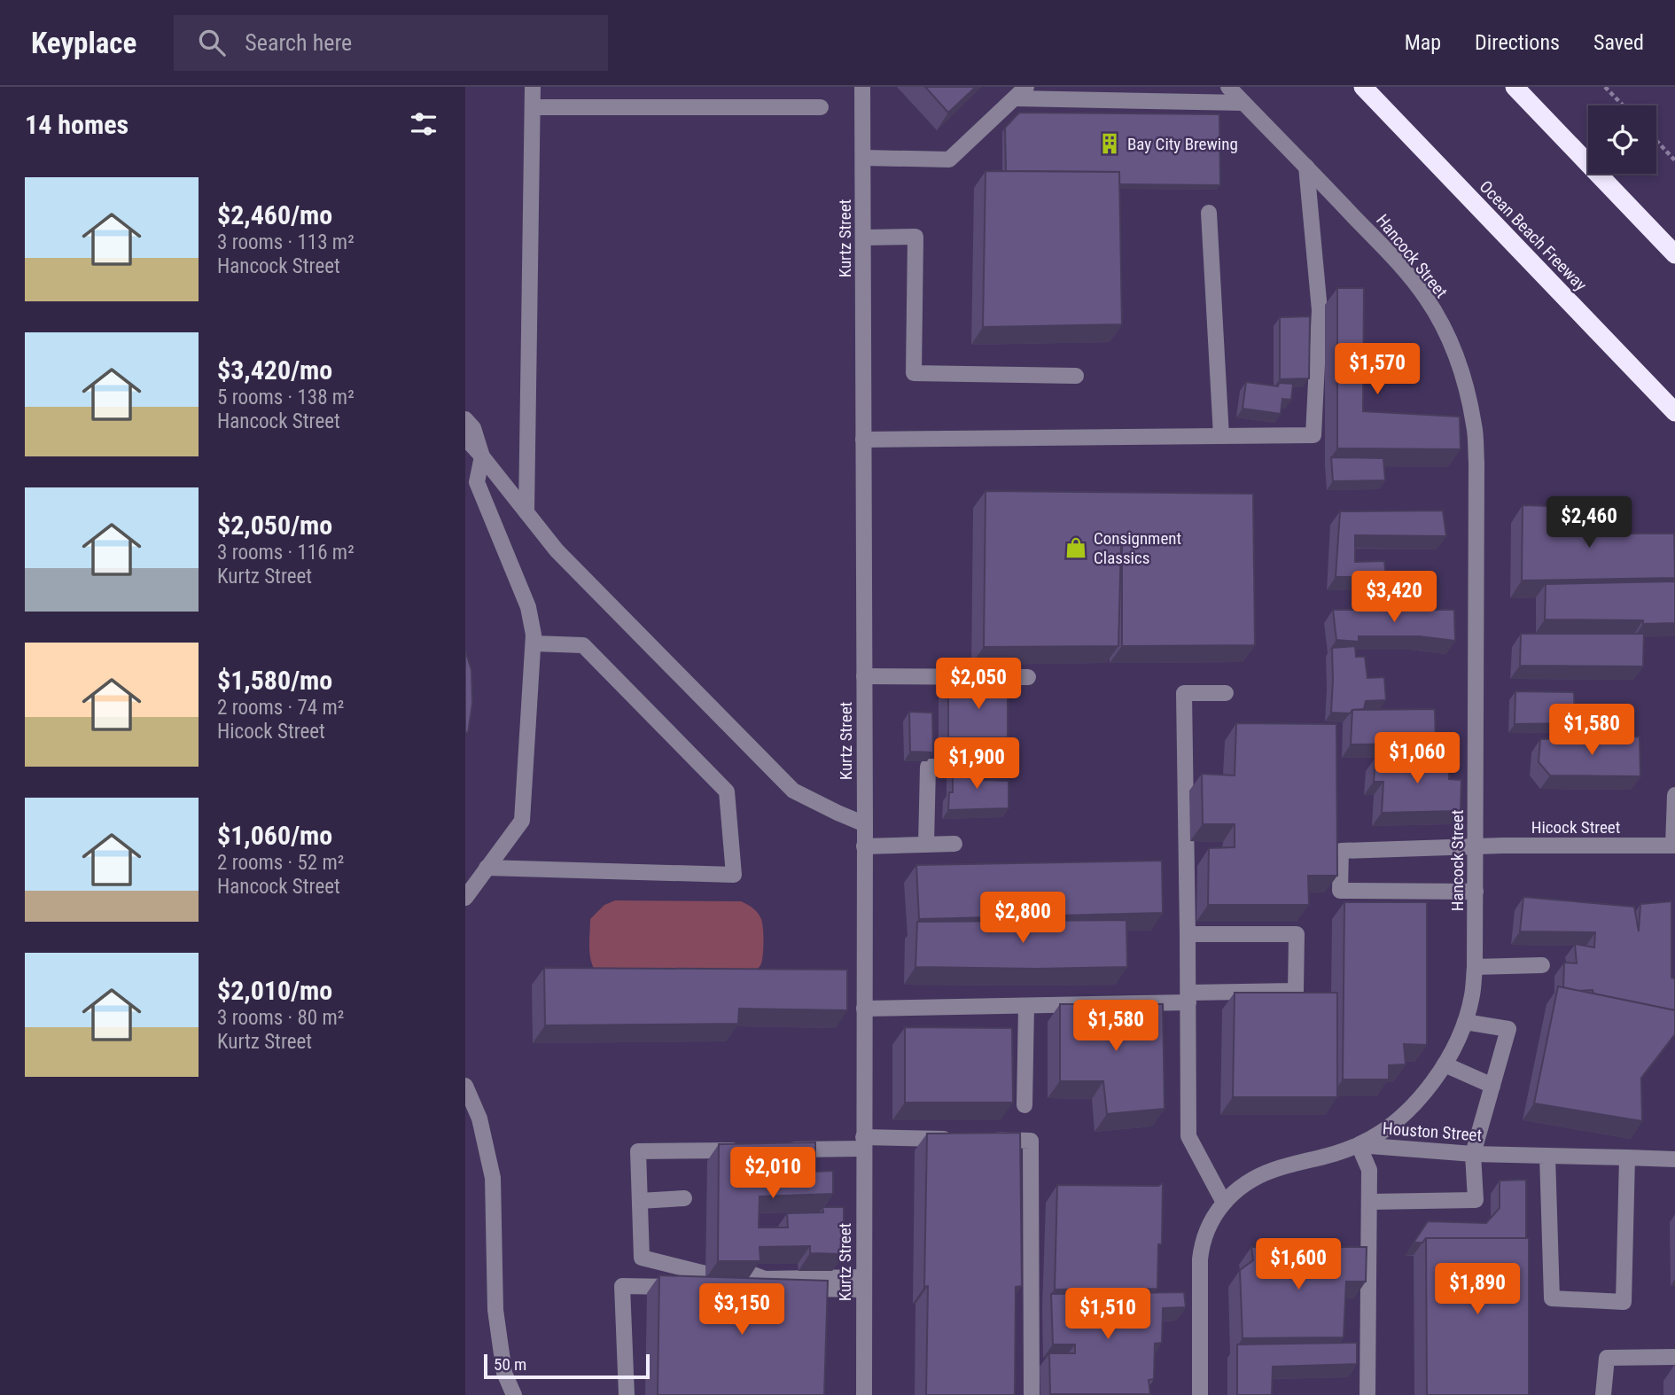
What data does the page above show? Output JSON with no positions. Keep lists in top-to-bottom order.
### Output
{
  "streets": {
    "highway": ["Ocean Beach Freeway"],
    "street": [
      "Kurtz Street",
      "Hancock Street",
      "Hicock Street",
      "Houston Street"
    ]
  },
  "crossings": [
    ["Hancock Street", "Hicock Street"],
    ["Hancock Street", "Houston Street"]
  ],
  "places": {
    "building": ["Bay City Brewing"],
    "shop": ["Consignment Classics"]
  },
  "scale_bar": "50 m",
  "page": {
    "header": "Keyplace",
    "search": "Search here",
    "nav": ["Map", "Directions", "Saved"],
    "heading": "14 homes",
    "list": [
      {
        "name": "$2,460/mo",
        "note": "3 rooms · 113 m² · Hancock Street"
      },
      {
        "name": "$3,420/mo",
        "note": "5 rooms · 138 m² · Hancock Street"
      },
      {
        "name": "$2,050/mo",
        "note": "3 rooms · 116 m² · Kurtz Street"
      },
      {
        "name": "$1,580/mo",
        "note": "2 rooms · 74 m² · Hicock Street"
      },
      {
        "name": "$1,060/mo",
        "note": "2 rooms · 52 m² · Hancock Street"
      },
      {
        "name": "$2,010/mo",
        "note": "3 rooms · 80 m² · Kurtz Street"
      }
    ],
    "price": [
      "$1,570",
      "$2,460",
      "$3,420",
      "$2,050",
      "$1,580",
      "$1,060",
      "$1,900",
      "$2,800",
      "$1,580",
      "$2,010",
      "$1,600",
      "$1,890",
      "$3,150",
      "$1,510"
    ],
    "scale": "50 m"
  }
}
